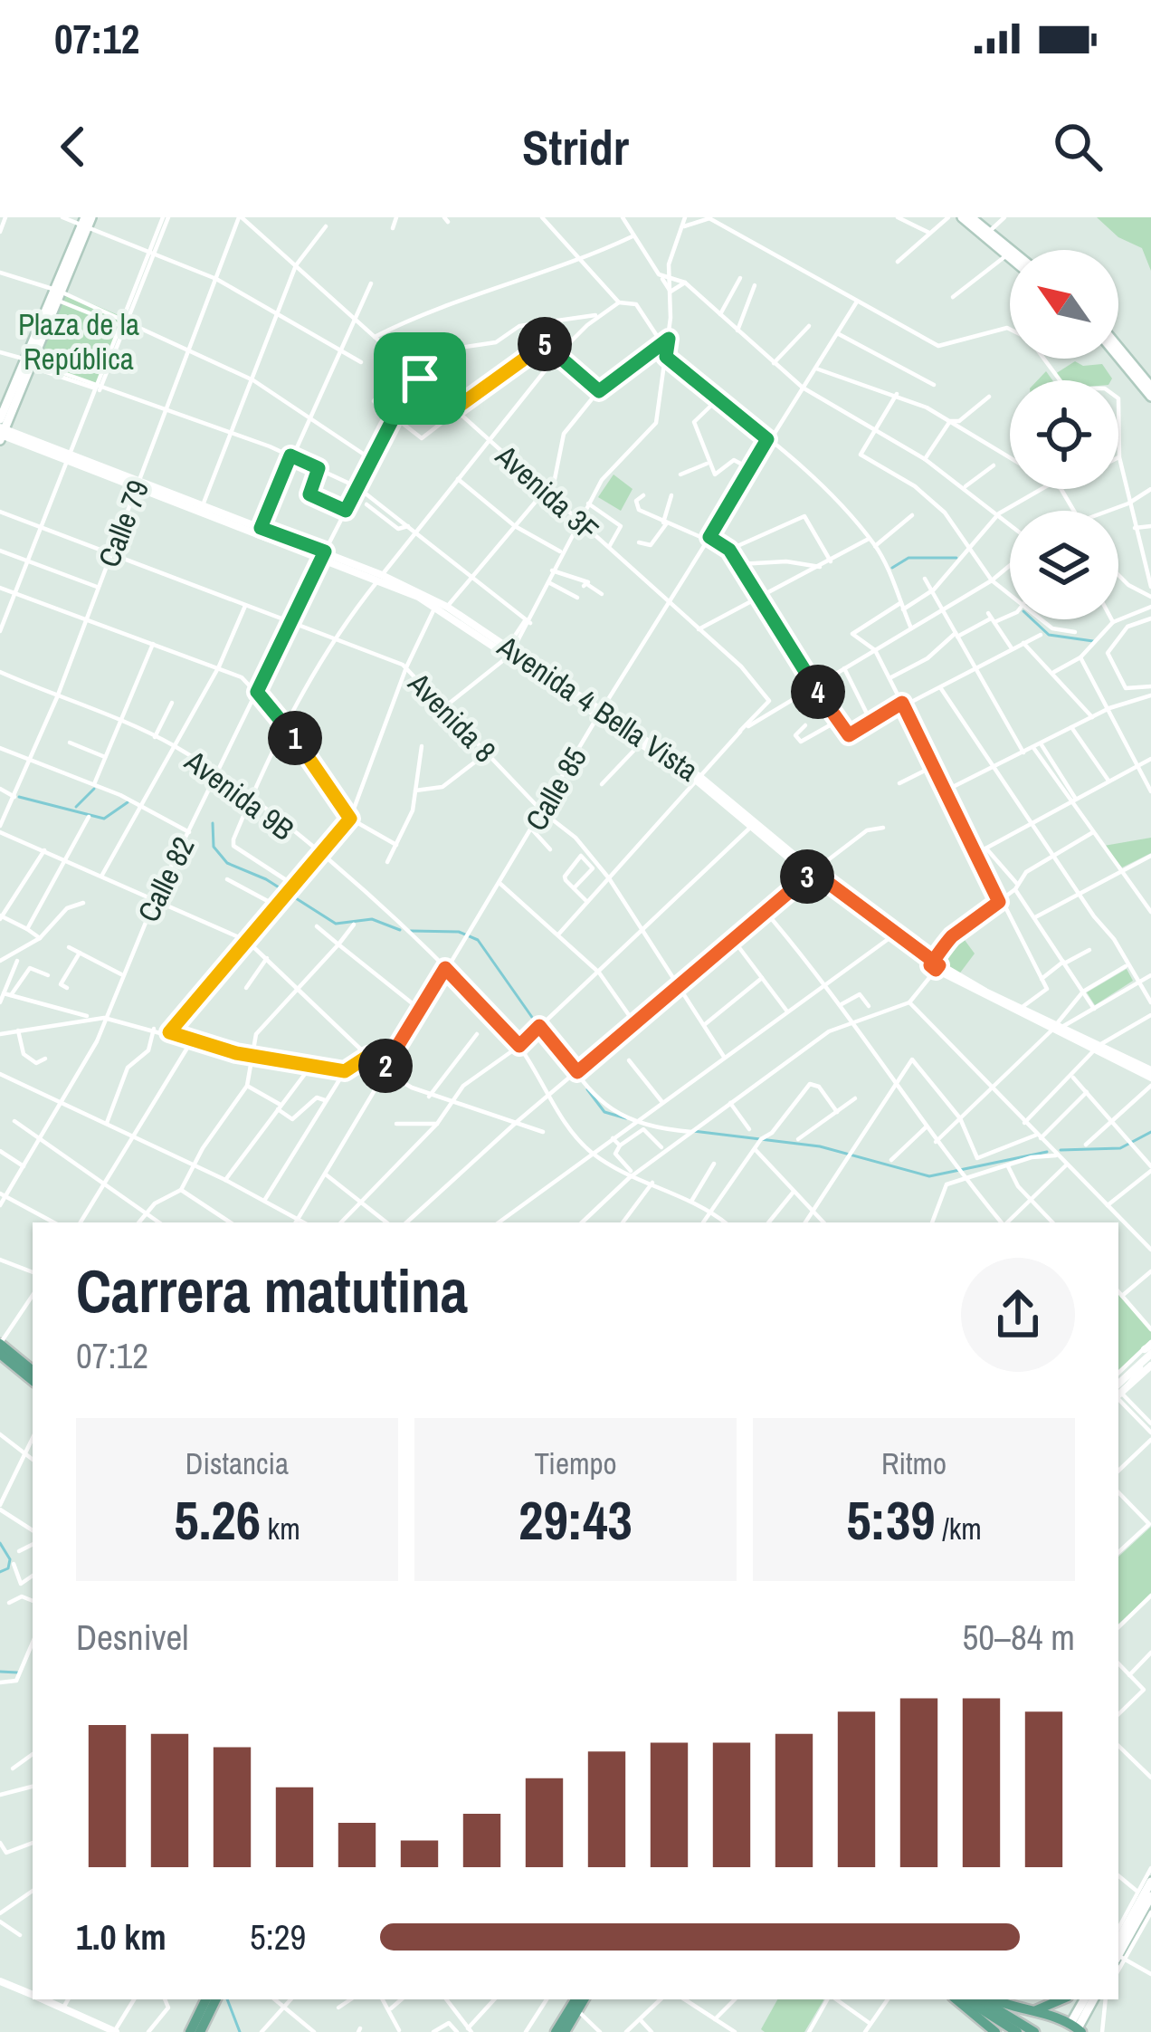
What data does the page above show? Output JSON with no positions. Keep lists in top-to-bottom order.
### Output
{
  "streets": {
    "street": [
      "Avenida 3F",
      "Calle 79",
      "Avenida 4 Bella Vista",
      "Avenida 8",
      "Calle 85",
      "Avenida 9B",
      "Calle 82"
    ]
  },
  "crossings": [
    ["Avenida 3F", "Calle 79"],
    ["Avenida 3F", "Calle 85"],
    ["Avenida 3F", "Calle 82"],
    ["Calle 79", "Avenida 4 Bella Vista"],
    ["Calle 79", "Avenida 8"],
    ["Calle 79", "Avenida 9B"],
    ["Avenida 4 Bella Vista", "Calle 85"],
    ["Avenida 4 Bella Vista", "Calle 82"],
    ["Avenida 8", "Calle 85"],
    ["Avenida 8", "Calle 82"],
    ["Calle 85", "Avenida 9B"],
    ["Avenida 9B", "Calle 82"]
  ],
  "parks": ["Plaza de la República"],
  "north": "top left",
  "page": {
    "status": "07:12",
    "header": "Stridr",
    "pins": [
      "5",
      "4",
      "1",
      "3",
      "2"
    ],
    "heading": ["Carrera matutina", "07:12"],
    "stats": [
      ["Distancia", "5.26 km"],
      ["Tiempo", "29:43"],
      ["Ritmo", "5:39 /km"]
    ],
    "chart": ["Desnivel", "50–84 m"],
    "list": [
      {
        "name": "1.0 km",
        "note": "5:29"
      }
    ]
  }
}
